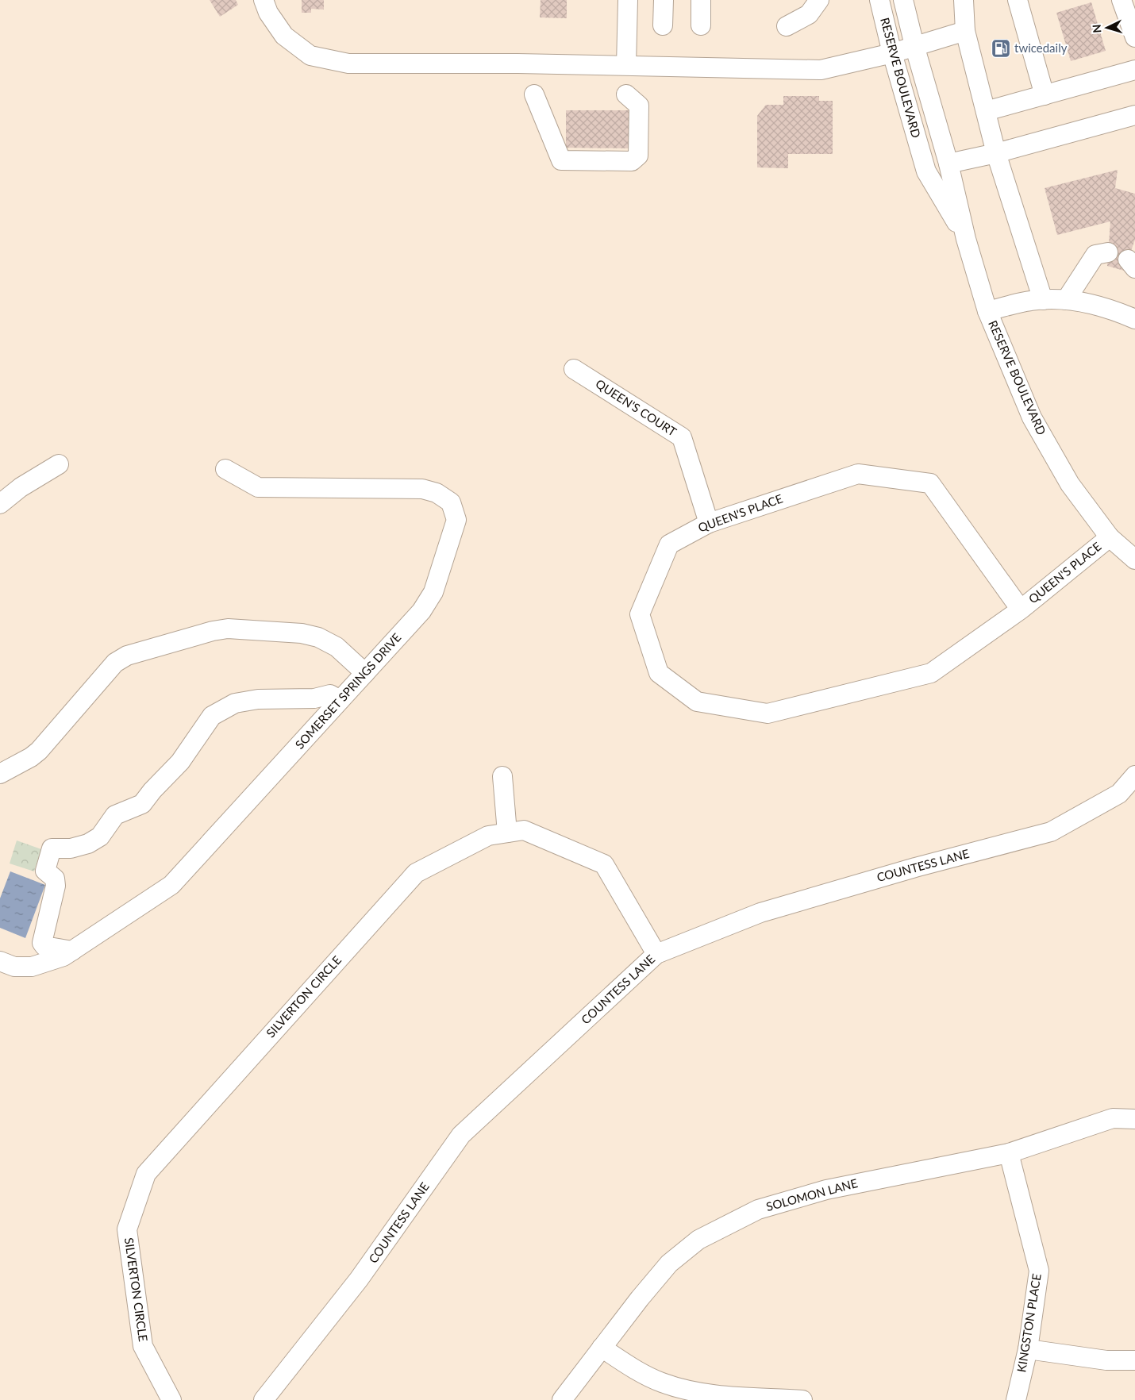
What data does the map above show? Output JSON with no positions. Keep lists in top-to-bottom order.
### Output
{
  "streets": {
    "street": [
      "RESERVE BOULEVARD",
      "QUEEN'S COURT",
      "QUEEN'S PLACE",
      "SOMERSET SPRINGS DRIVE",
      "COUNTESS LANE",
      "SILVERTON CIRCLE",
      "SOLOMON LANE",
      "KINGSTON PLACE"
    ]
  },
  "crossings": [
    ["RESERVE BOULEVARD", "QUEEN'S PLACE"],
    ["QUEEN'S COURT", "QUEEN'S PLACE"],
    ["COUNTESS LANE", "SILVERTON CIRCLE"],
    ["SOLOMON LANE", "KINGSTON PLACE"]
  ],
  "places": {
    "fuel station": ["twicedaily"]
  },
  "north": "left"
}
